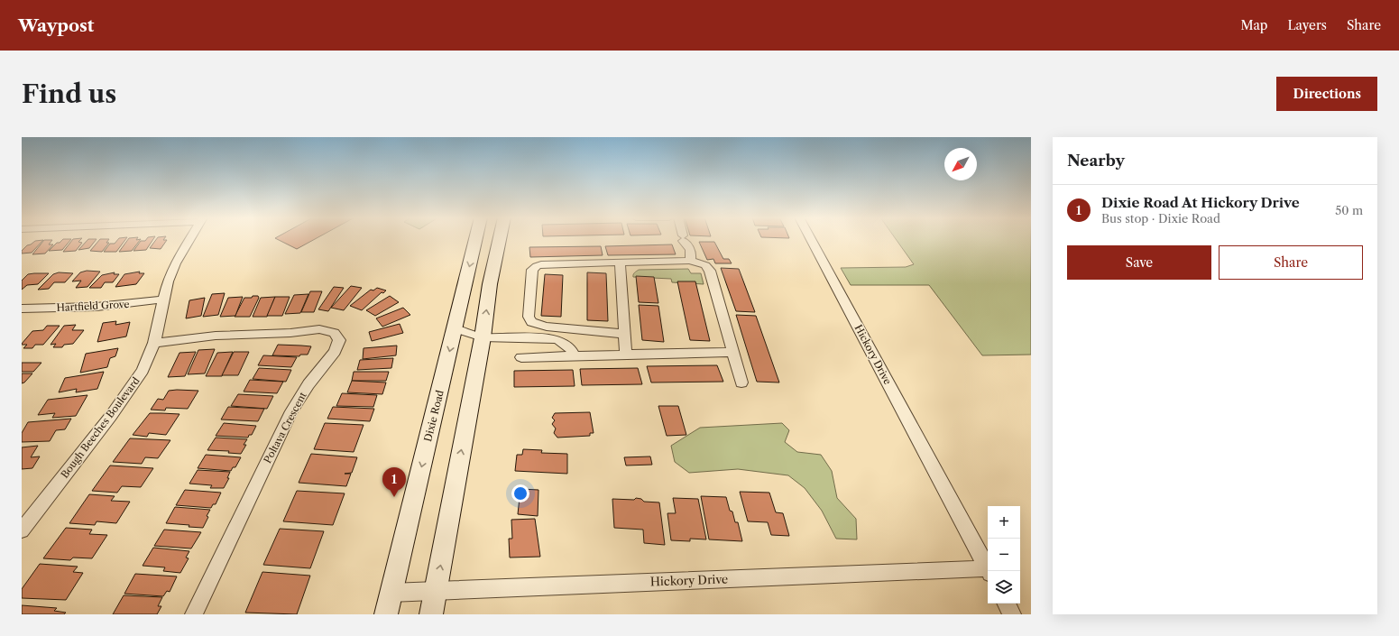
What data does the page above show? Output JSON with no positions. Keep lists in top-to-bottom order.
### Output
{
  "streets": {
    "main road": ["Dixie Road"],
    "street": [
      "Hartfield Grove",
      "Hickory Drive",
      "Bough Beeches Boulevard",
      "Poltava Crescent"
    ]
  },
  "crossings": [
    ["Hartfield Grove", "Bough Beeches Boulevard"],
    ["Hickory Drive", "Dixie Road"],
    ["Bough Beeches Boulevard", "Poltava Crescent"]
  ],
  "north": "bottom left",
  "page": {
    "header": "Waypost",
    "nav": ["Map", "Layers", "Share"],
    "buttons": [
      "Directions",
      ["Save", "Share"]
    ],
    "title": "Find us",
    "heading": "Nearby",
    "list": [
      {
        "mark": "1",
        "name": "Dixie Road At Hickory Drive",
        "note": "Bus stop · Dixie Road",
        "value": "50 m"
      }
    ],
    "pins": "1",
    "map_buttons": ["+", "−"]
  }
}
